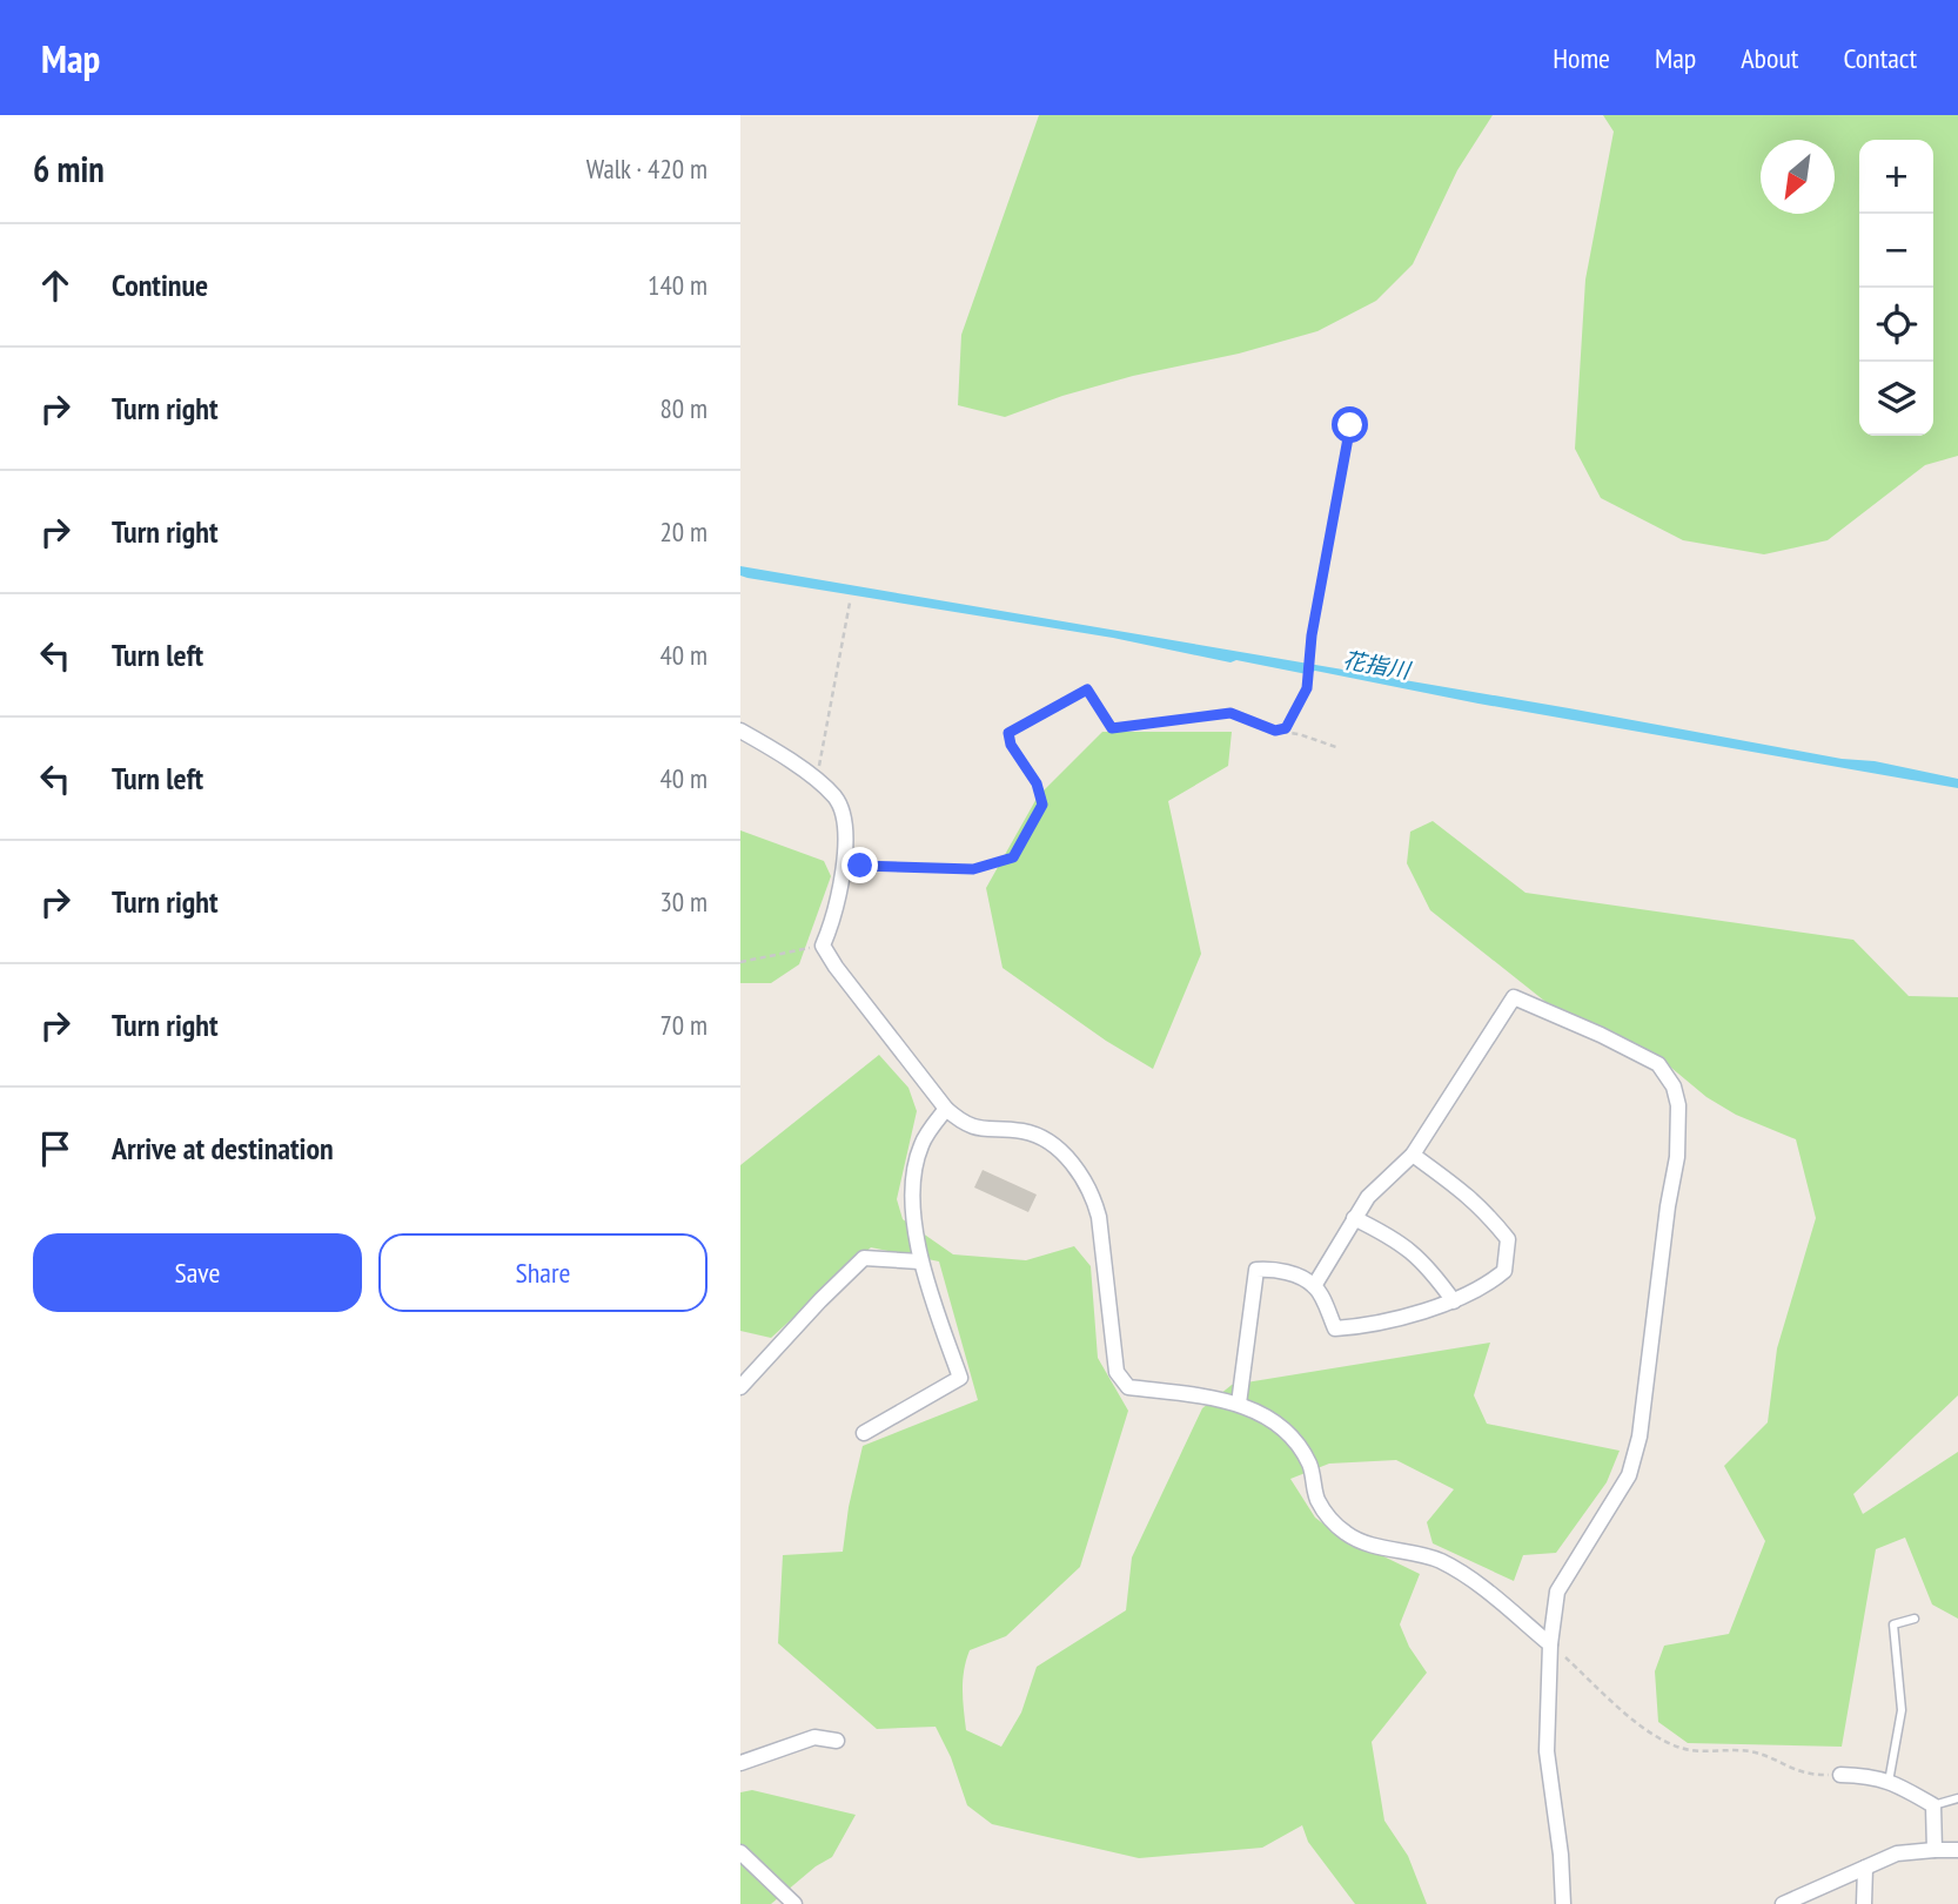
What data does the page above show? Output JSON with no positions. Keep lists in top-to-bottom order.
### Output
{
  "water": ["花指川"],
  "north": "bottom left",
  "page": {
    "header": "Map",
    "nav": [
      "Home",
      "Map",
      "About",
      "Contact"
    ],
    "heading": ["6 min", "Walk · 420 m"],
    "map_buttons": ["+", "−"],
    "list": [
      ["Continue", "140 m"],
      ["Turn right", "80 m"],
      ["Turn right", "20 m"],
      ["Turn left", "40 m"],
      ["Turn left", "40 m"],
      ["Turn right", "30 m"],
      ["Turn right", "70 m"],
      "Arrive at destination"
    ],
    "buttons": ["Save", "Share"]
  }
}
